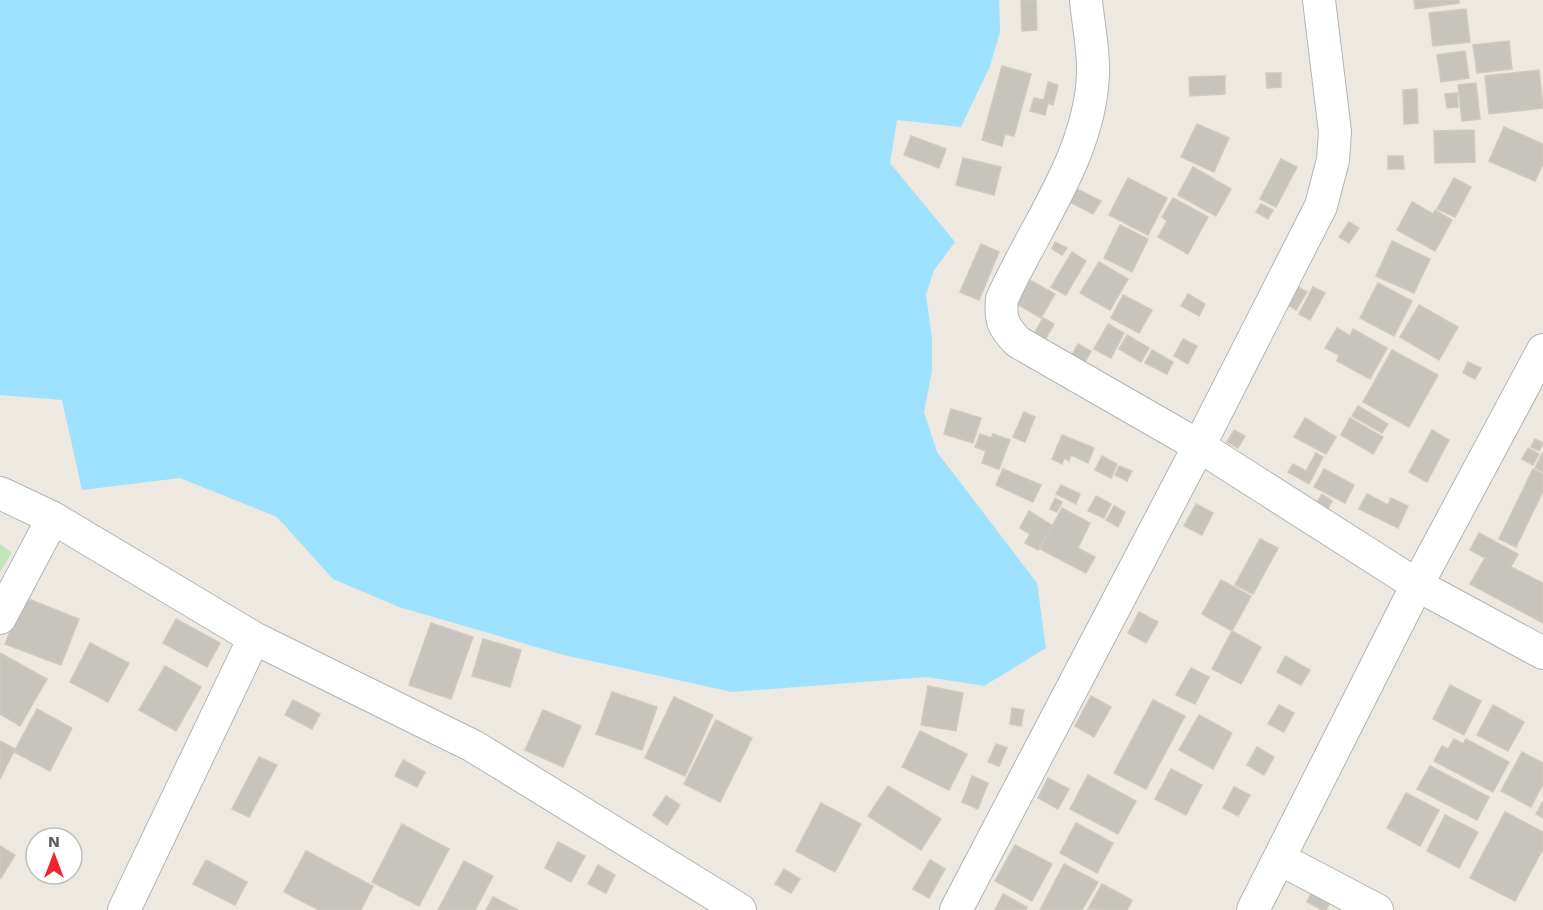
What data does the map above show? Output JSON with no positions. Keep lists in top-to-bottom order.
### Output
{
  "north": "top"
}
